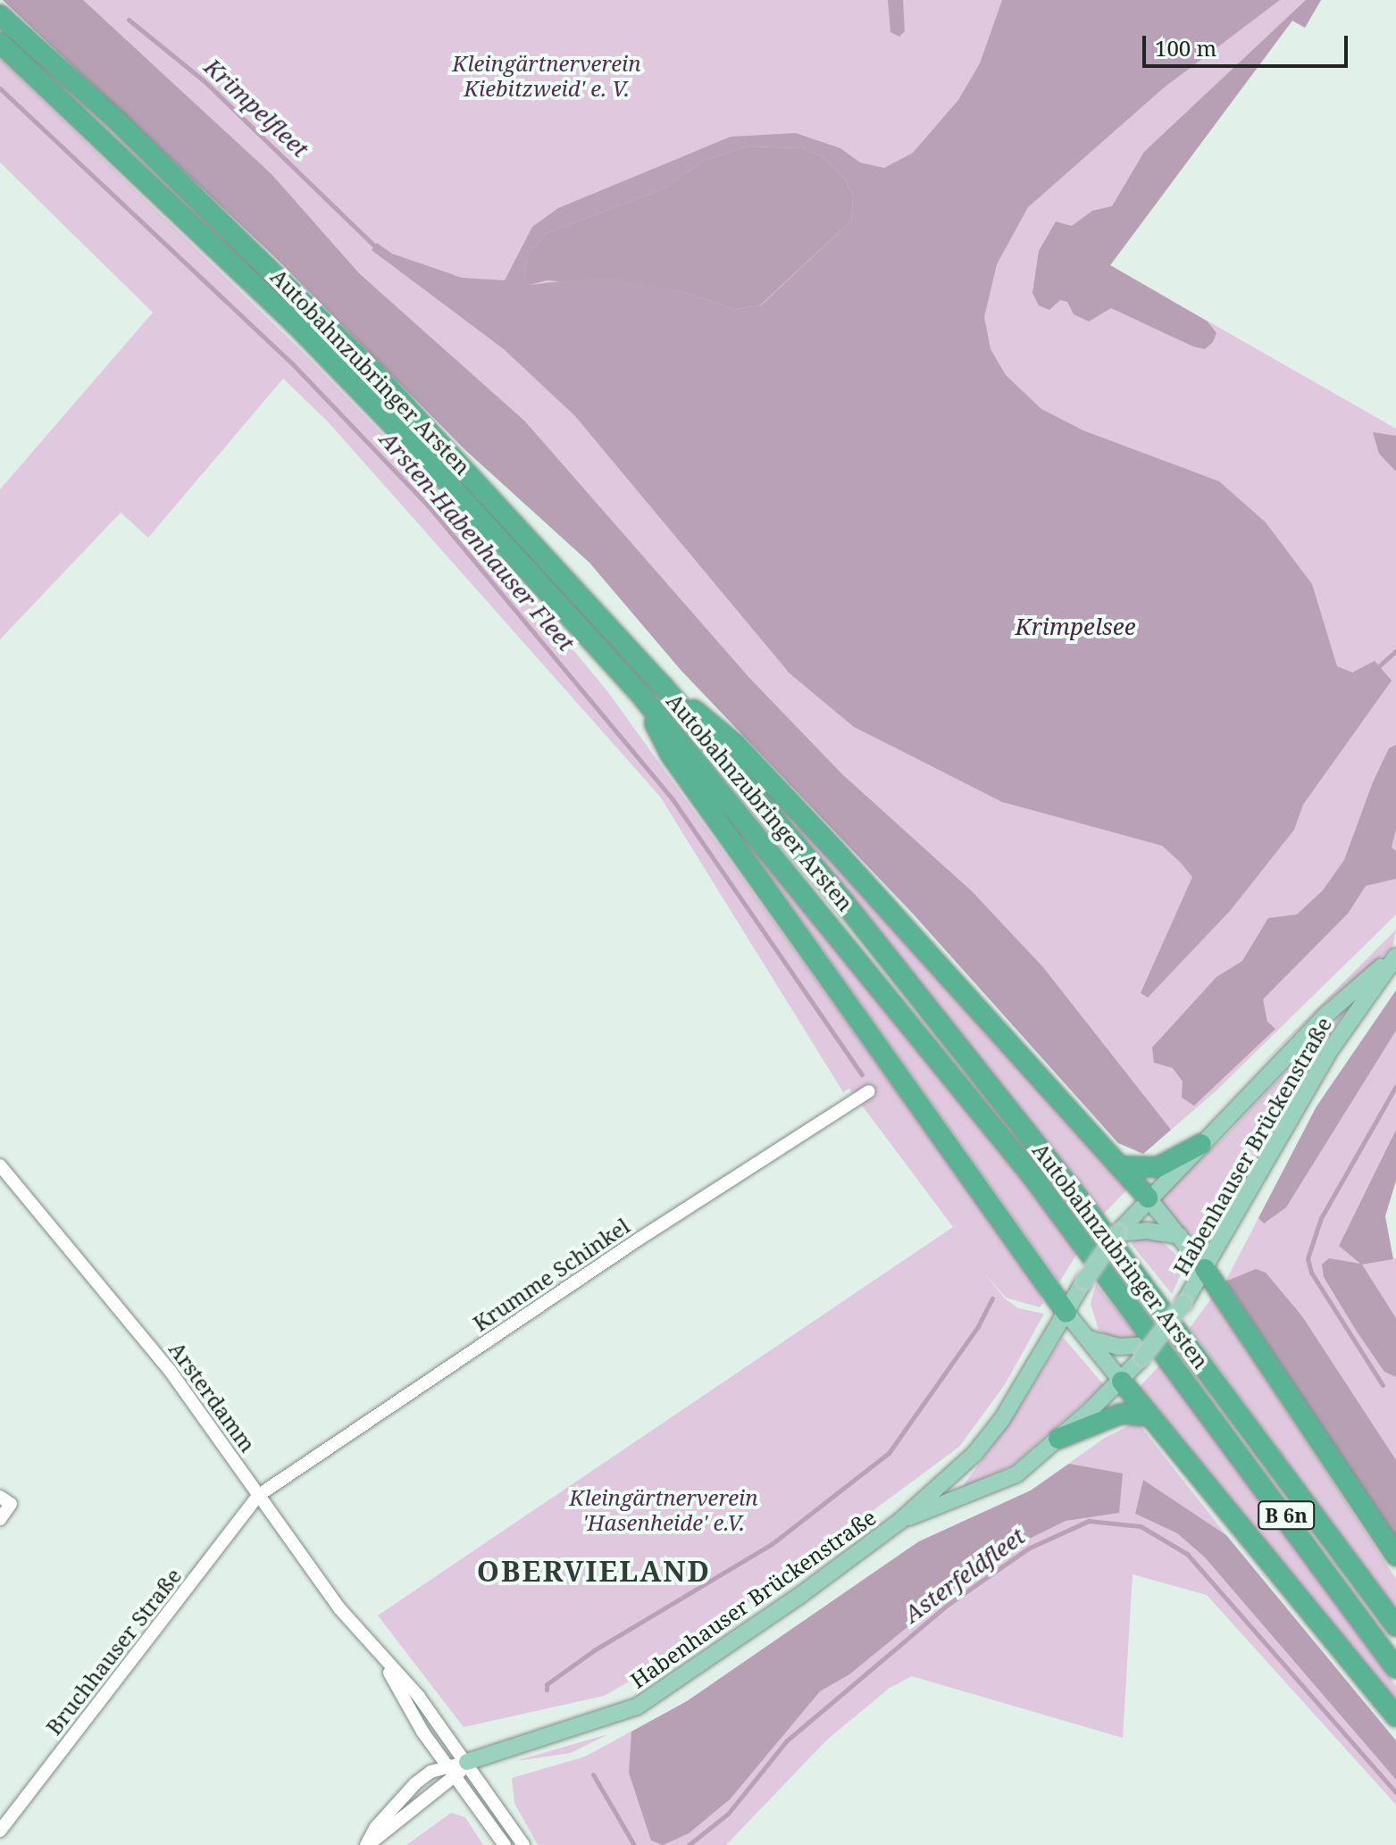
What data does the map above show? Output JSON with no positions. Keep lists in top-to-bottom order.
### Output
{
  "streets": {
    "highway": ["Autobahnzubringer Arsten", "B 6n"],
    "main road": ["Habenhauser Brückenstraße"],
    "street": ["Krumme Schinkel", "Arsterdamm", "Bruchhauser Straße"]
  },
  "crossings": [
    ["Habenhauser Brückenstraße", "Arsterdamm"],
    ["Krumme Schinkel", "Arsterdamm"],
    ["Krumme Schinkel", "Bruchhauser Straße"],
    ["Arsterdamm", "Bruchhauser Straße"]
  ],
  "districts": ["OBERVIELAND"],
  "water": [
    "Krimpelfleet",
    "Arsten-Habenhauser Fleet",
    "Krimpelsee",
    "Asterfeldfleet"
  ],
  "parks": ["Kleingärtnerverein Kiebitzweid' e. V.", "Kleingärtnerverein 'Hasenheide' e.V."],
  "scale_bar": "100 m"
}
